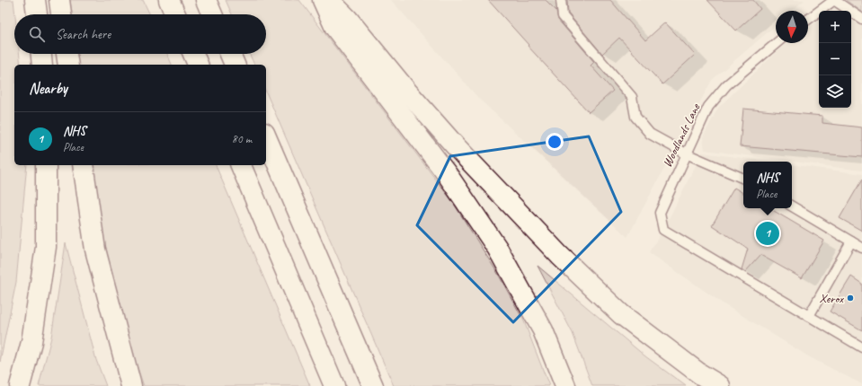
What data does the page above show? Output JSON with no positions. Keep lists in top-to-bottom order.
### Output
{
  "streets": {
    "lane": ["Woodlands Lane"]
  },
  "places": ["Xerox"],
  "north": "bottom",
  "page": {
    "map_buttons": ["+", "−"],
    "search": "Search here",
    "heading": "Nearby",
    "list": [
      {
        "mark": "1",
        "name": "NHS",
        "note": "Place",
        "value": "80 m"
      }
    ],
    "popup": ["NHS", "Place"],
    "pins": "1"
  }
}
